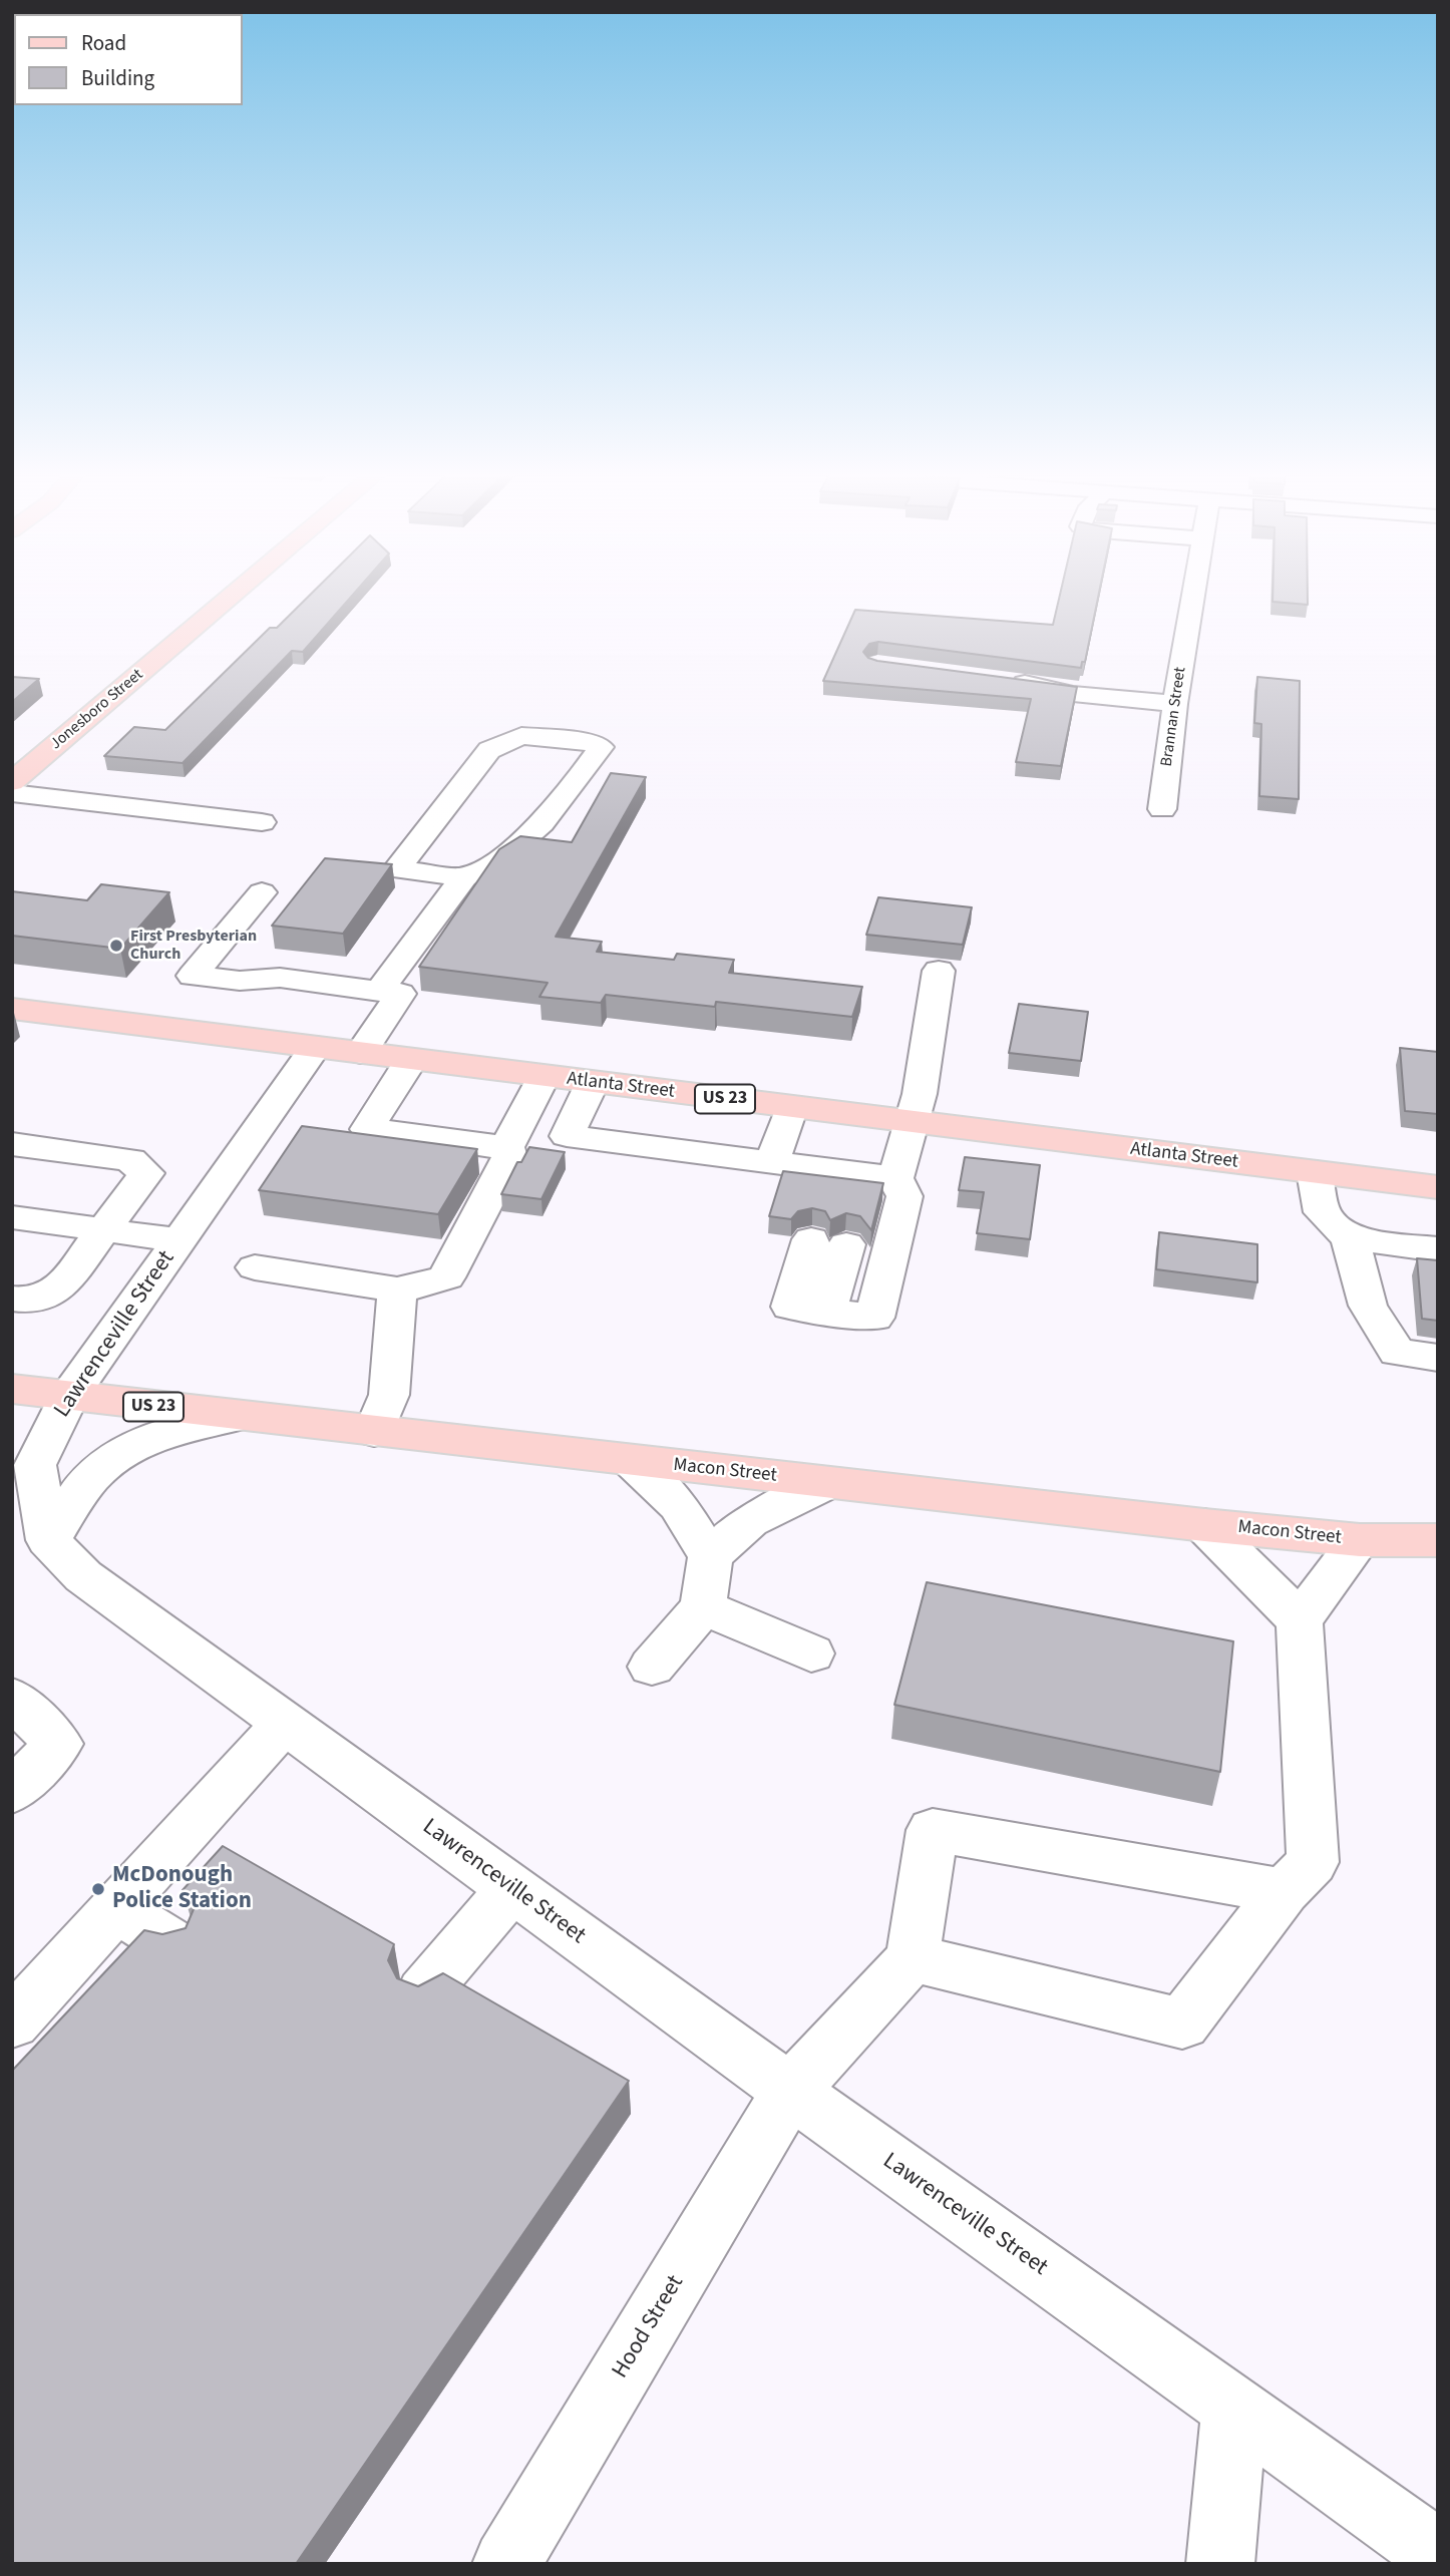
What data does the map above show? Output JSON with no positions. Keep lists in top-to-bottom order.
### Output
{
  "streets": {
    "main road": [
      "Jonesboro Street",
      "Atlanta Street",
      "US 23",
      "Macon Street"
    ],
    "street": ["Brannan Street", "Lawrenceville Street", "Hood Street"]
  },
  "crossings": [
    ["Atlanta Street", "Lawrenceville Street"],
    ["Lawrenceville Street", "Macon Street"],
    ["Lawrenceville Street", "Hood Street"]
  ],
  "places": ["First Presbyterian Church", "McDonough Police Station"],
  "legend": ["Road", "Building"]
}
